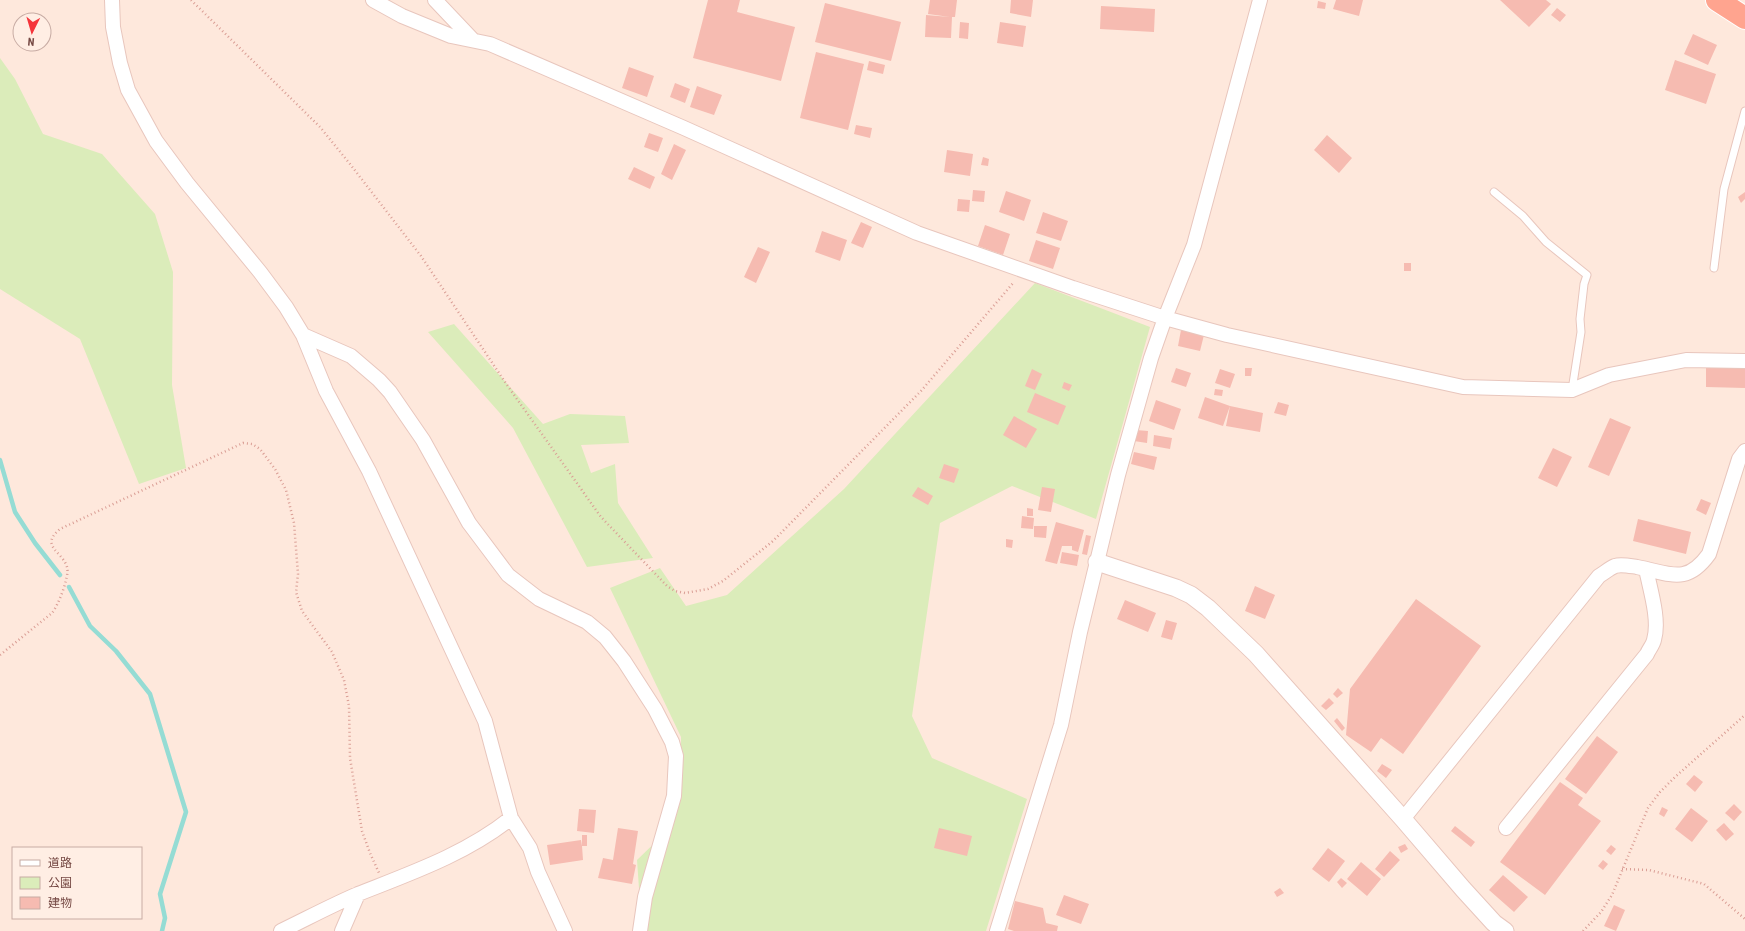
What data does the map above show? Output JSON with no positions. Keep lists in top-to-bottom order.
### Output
{
  "legend": ["道路", "公園", "建物"],
  "north": "bottom"
}
